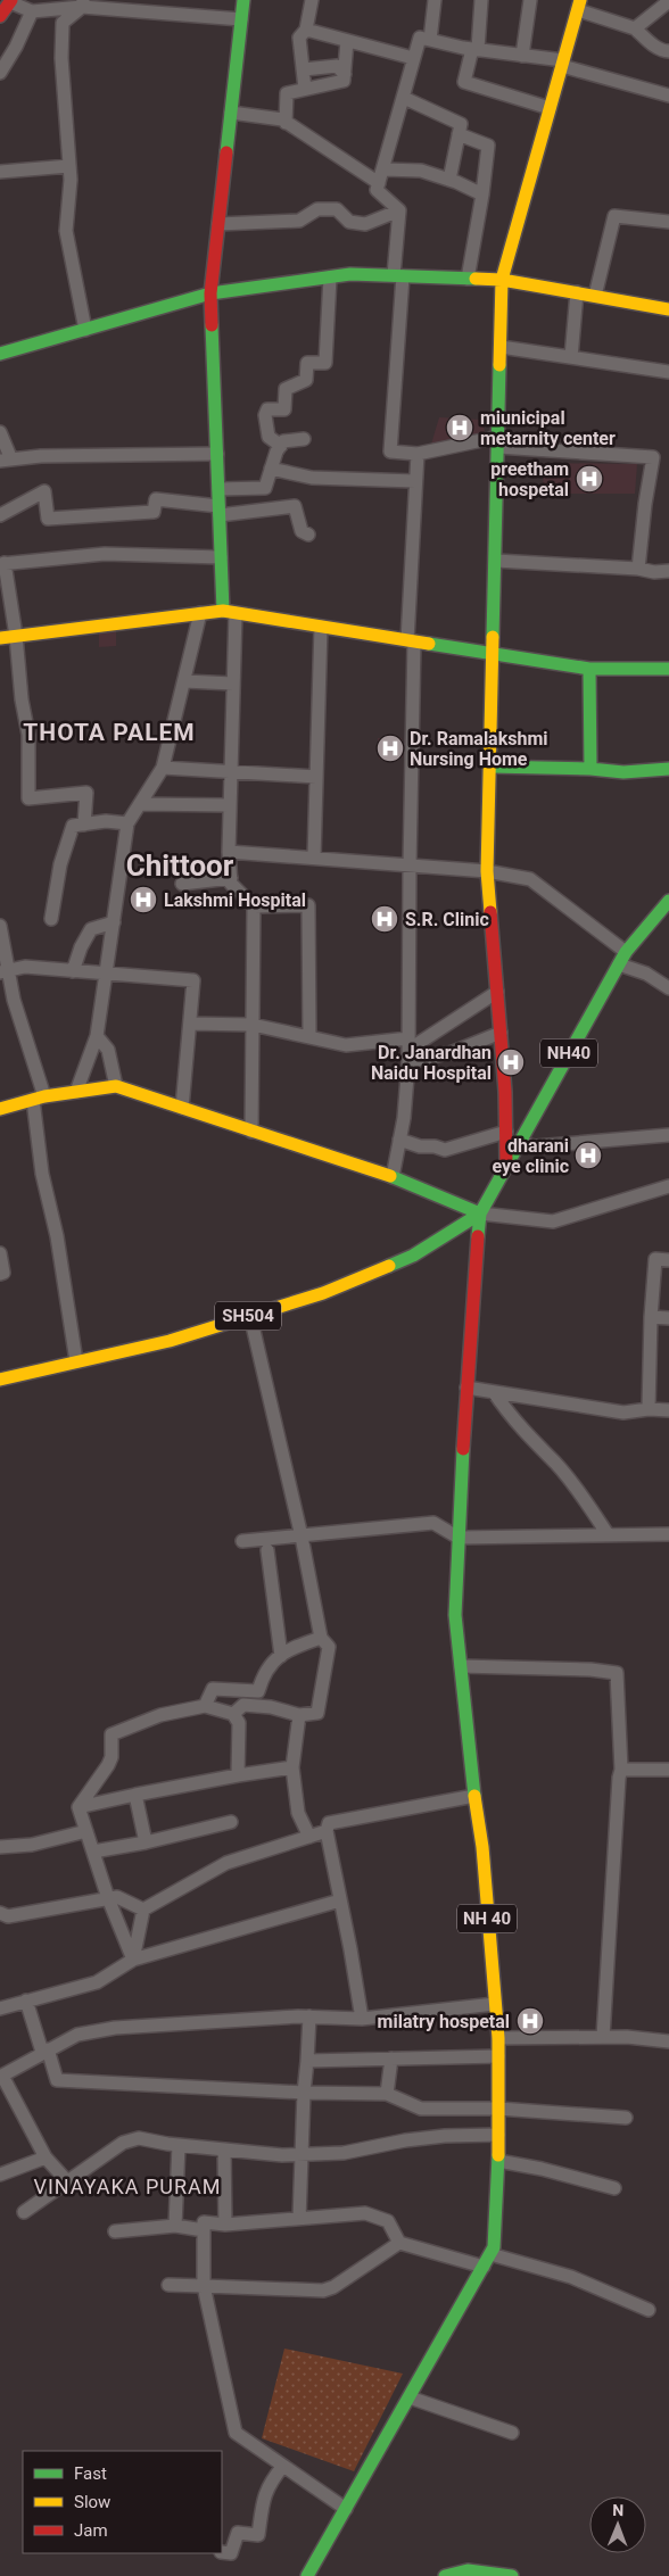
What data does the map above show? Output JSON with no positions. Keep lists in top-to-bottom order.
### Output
{
  "streets": {
    "main road": ["NH40", "SH504", "NH 40"]
  },
  "crossings": [
    ["NH40", "SH504"],
    ["NH40", "NH 40"],
    ["SH504", "NH 40"]
  ],
  "districts": ["THOTA PALEM", "Chittoor", "VINAYAKA PURAM"],
  "places": {
    "hospital": [
      "miunicipal metarnity center",
      "preetham hospetal",
      "Dr. Ramalakshmi Nursing Home",
      "Lakshmi Hospital",
      "S.R. Clinic",
      "Dr. Janardhan Naidu Hospital",
      "dharani eye clinic",
      "milatry hospetal"
    ]
  },
  "legend": ["Fast", "Slow", "Jam"],
  "north": "top"
}
